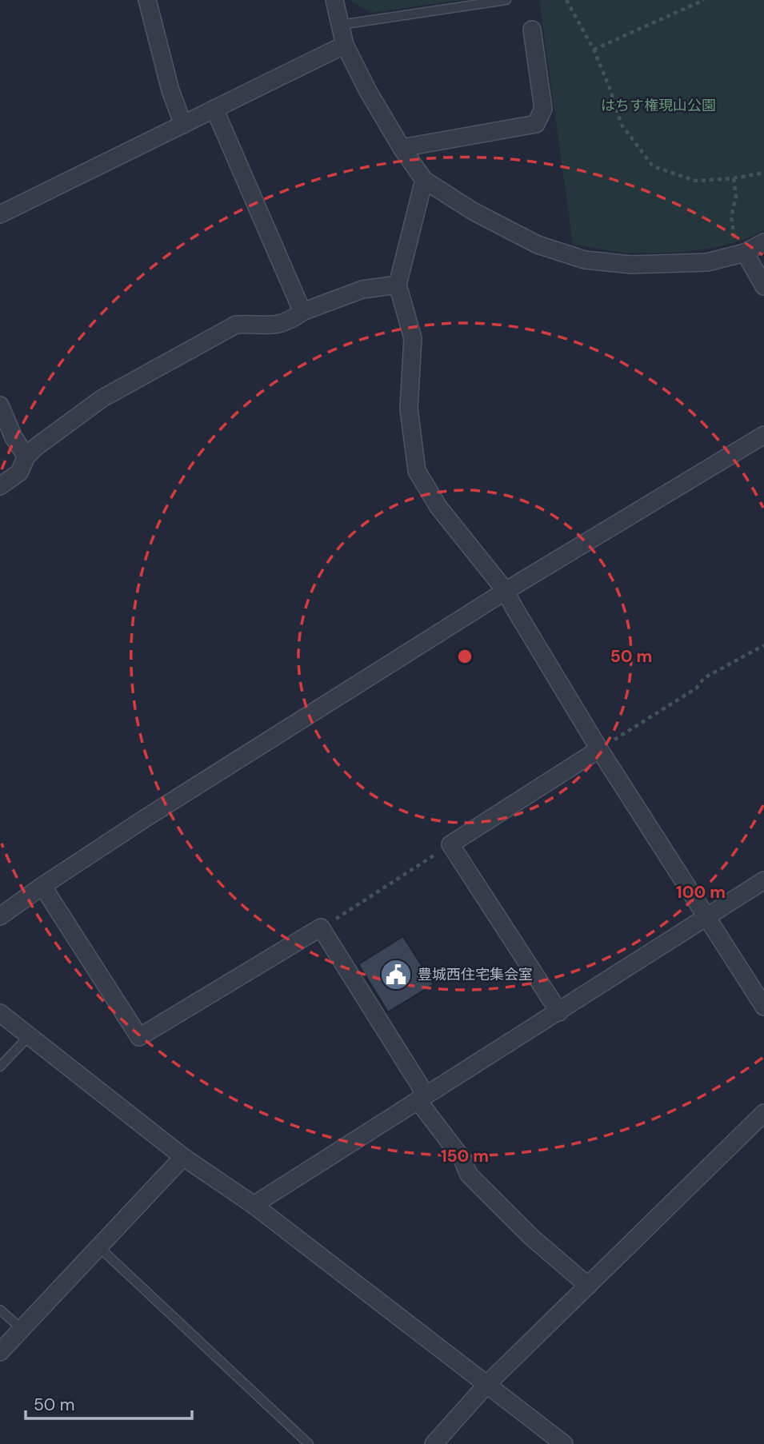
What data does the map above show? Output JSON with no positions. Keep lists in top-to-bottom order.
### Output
{
  "parks": ["はちす権現山公園"],
  "places": {
    "public building": ["豊城西住宅集会室"]
  },
  "scale_bar": "50 m",
  "rings": ["50 m", "100 m", "150 m"]
}
